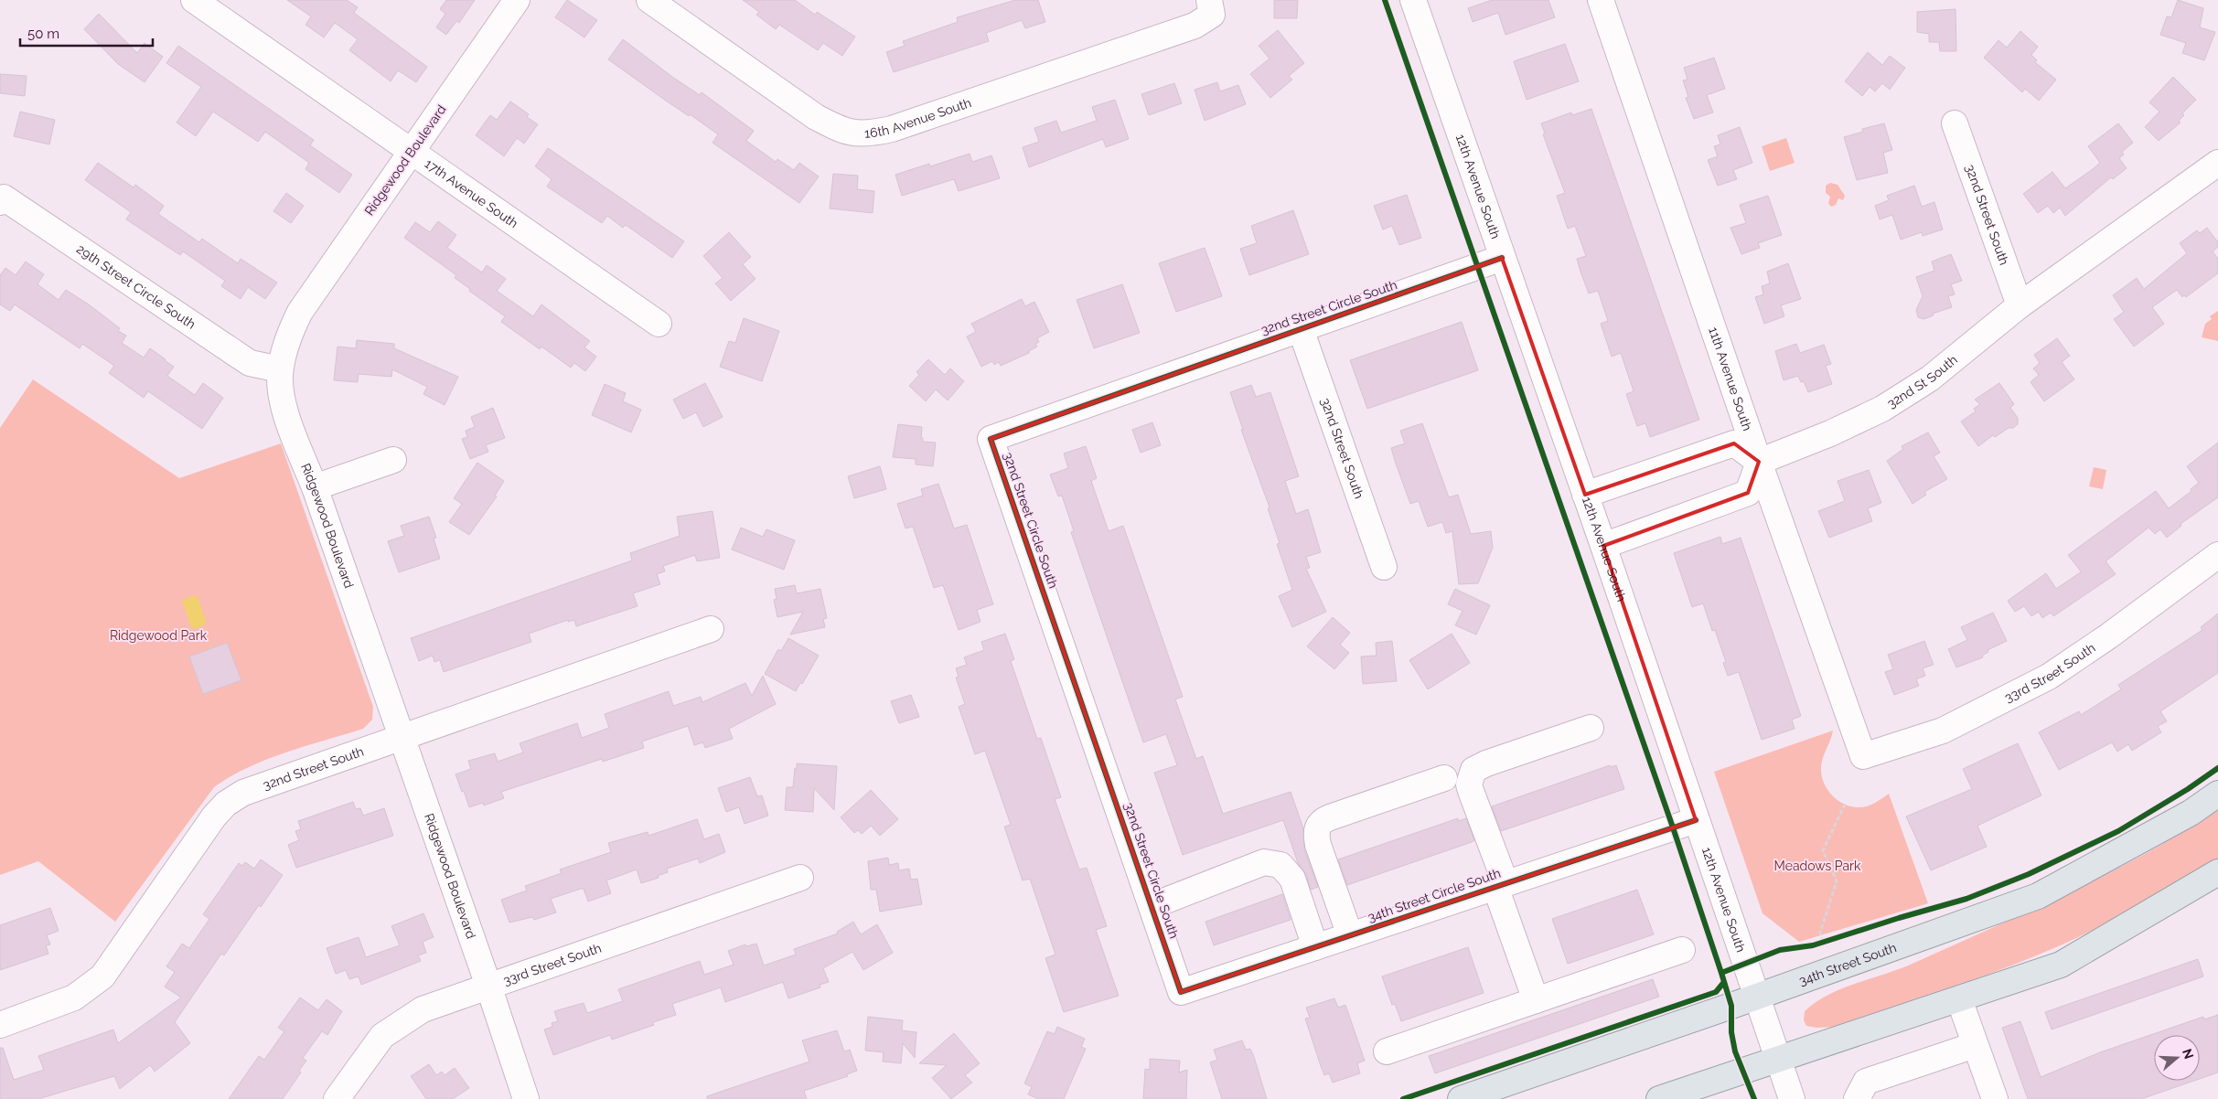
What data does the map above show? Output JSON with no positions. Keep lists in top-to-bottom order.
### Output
{
  "streets": {
    "main road": ["34th Street South"],
    "street": [
      "16th Avenue South",
      "Ridgewood Boulevard",
      "12th Avenue South",
      "17th Avenue South",
      "32nd Street South",
      "29th Street Circle South",
      "32nd Street Circle South",
      "11th Avenue South",
      "32nd St South",
      "33rd Street South",
      "34th Street Circle South"
    ]
  },
  "crossings": [
    ["Ridgewood Boulevard", "17th Avenue South"],
    ["Ridgewood Boulevard", "32nd Street South"],
    ["Ridgewood Boulevard", "29th Street Circle South"],
    ["Ridgewood Boulevard", "33rd Street South"],
    ["12th Avenue South", "32nd Street Circle South"],
    ["12th Avenue South", "34th Street Circle South"],
    ["12th Avenue South", "34th Street South"],
    ["32nd Street South", "32nd Street Circle South"],
    ["32nd Street South", "32nd St South"],
    ["32nd Street Circle South", "34th Street Circle South"],
    ["11th Avenue South", "32nd St South"],
    ["11th Avenue South", "33rd Street South"]
  ],
  "parks": ["Ridgewood Park", "Meadows Park"],
  "scale_bar": "50 m",
  "north": "right"
}
